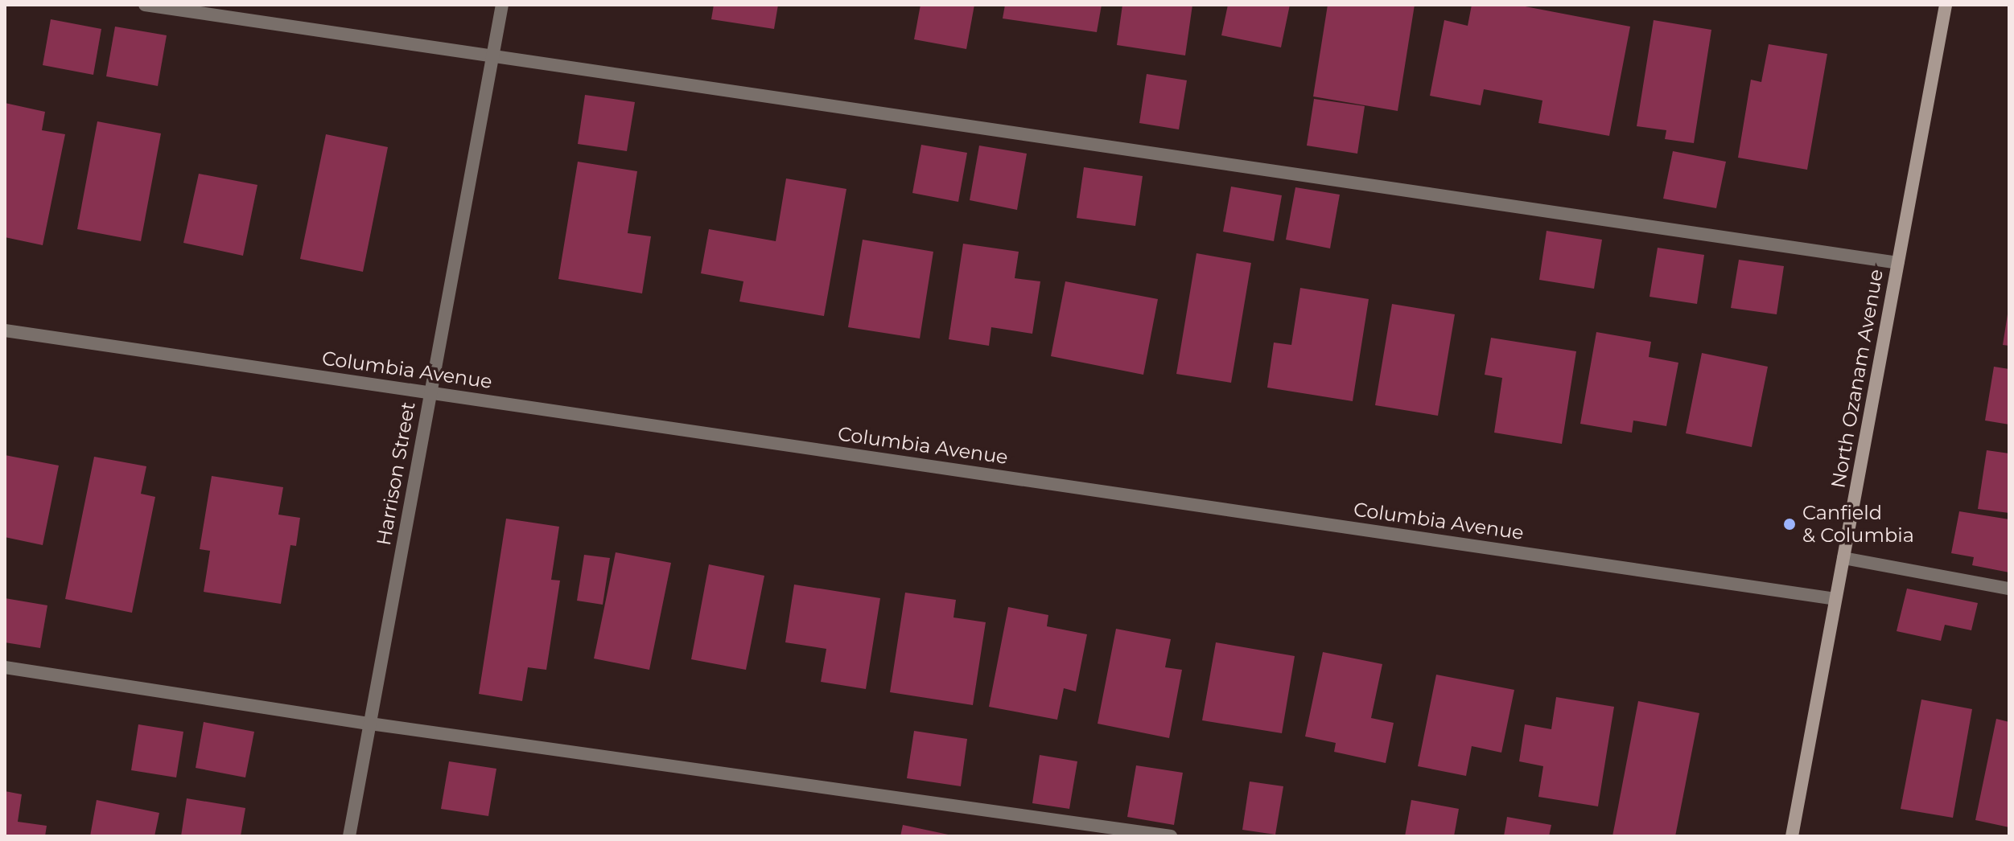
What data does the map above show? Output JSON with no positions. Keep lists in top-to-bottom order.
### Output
{
  "streets": {
    "street": ["Columbia Avenue", "North Ozanam Avenue", "Harrison Street"]
  },
  "crossings": [
    ["Columbia Avenue", "North Ozanam Avenue"],
    ["Columbia Avenue", "Harrison Street"]
  ],
  "places": ["Canfield & Columbia"]
}
